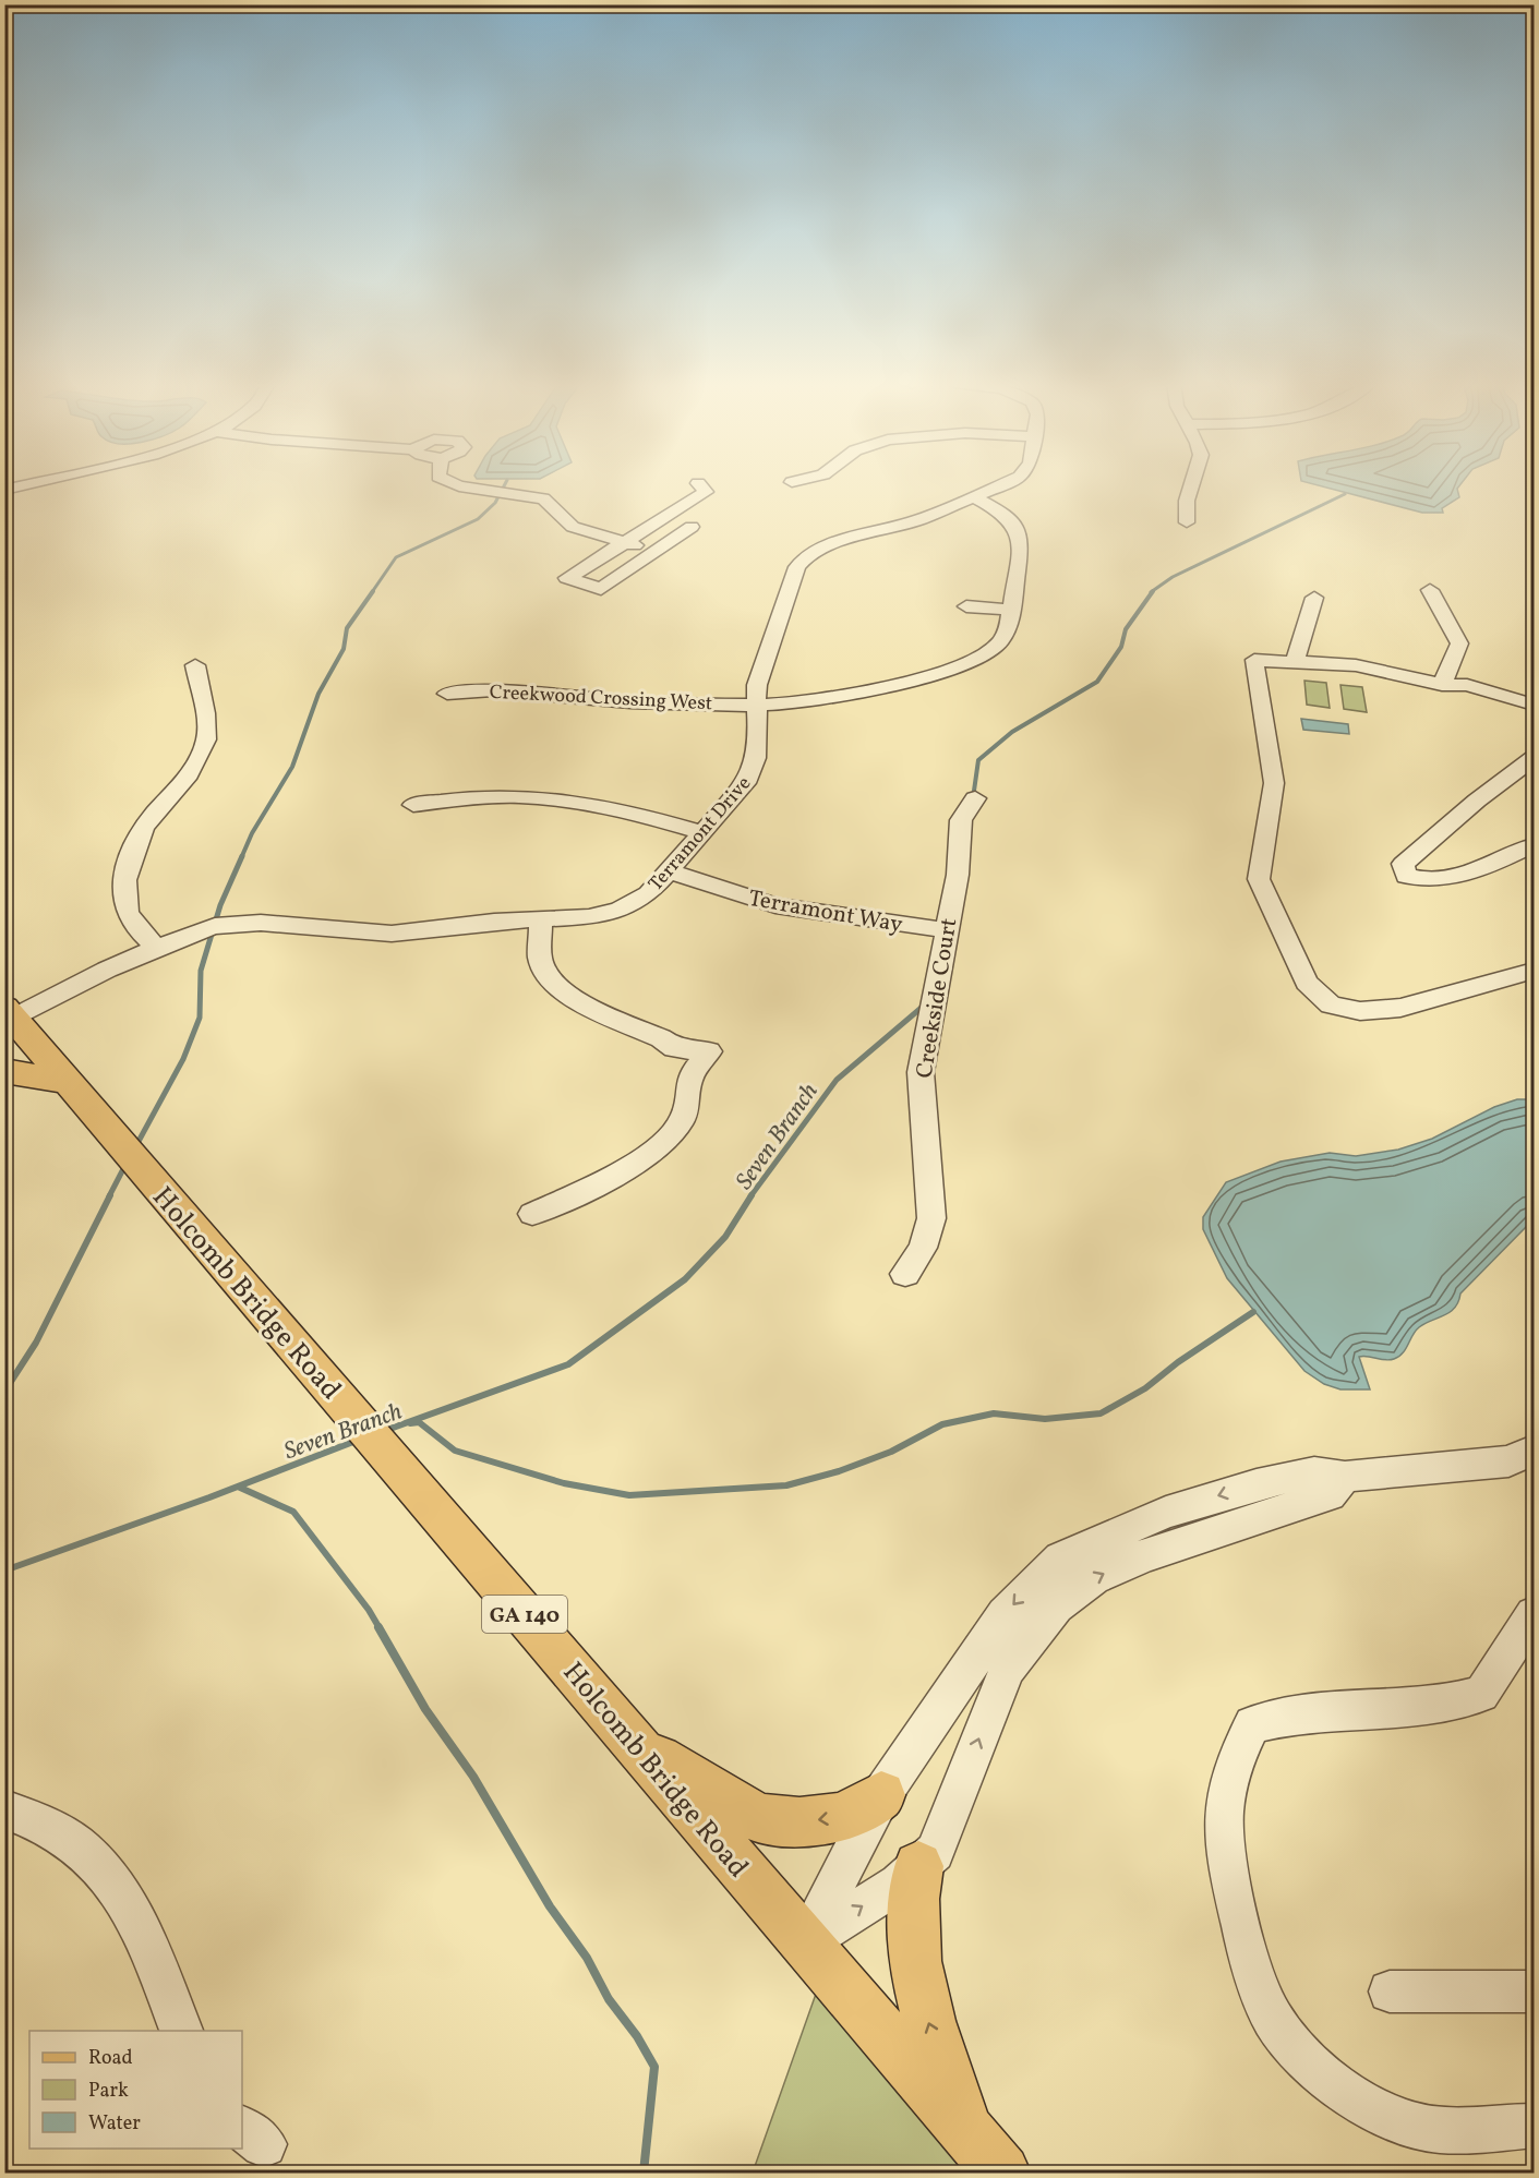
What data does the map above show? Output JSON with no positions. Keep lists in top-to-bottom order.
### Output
{
  "streets": {
    "main road": ["Holcomb Bridge Road", "GA 140"],
    "street": [
      "Creekwood Crossing West",
      "Terramont Drive",
      "Terramont Way",
      "Creekside Court"
    ]
  },
  "crossings": [
    ["Creekwood Crossing West", "Terramont Drive"],
    ["Terramont Drive", "Terramont Way"],
    ["Terramont Way", "Creekside Court"]
  ],
  "water": ["Seven Branch"],
  "legend": ["Road", "Park", "Water"]
}
